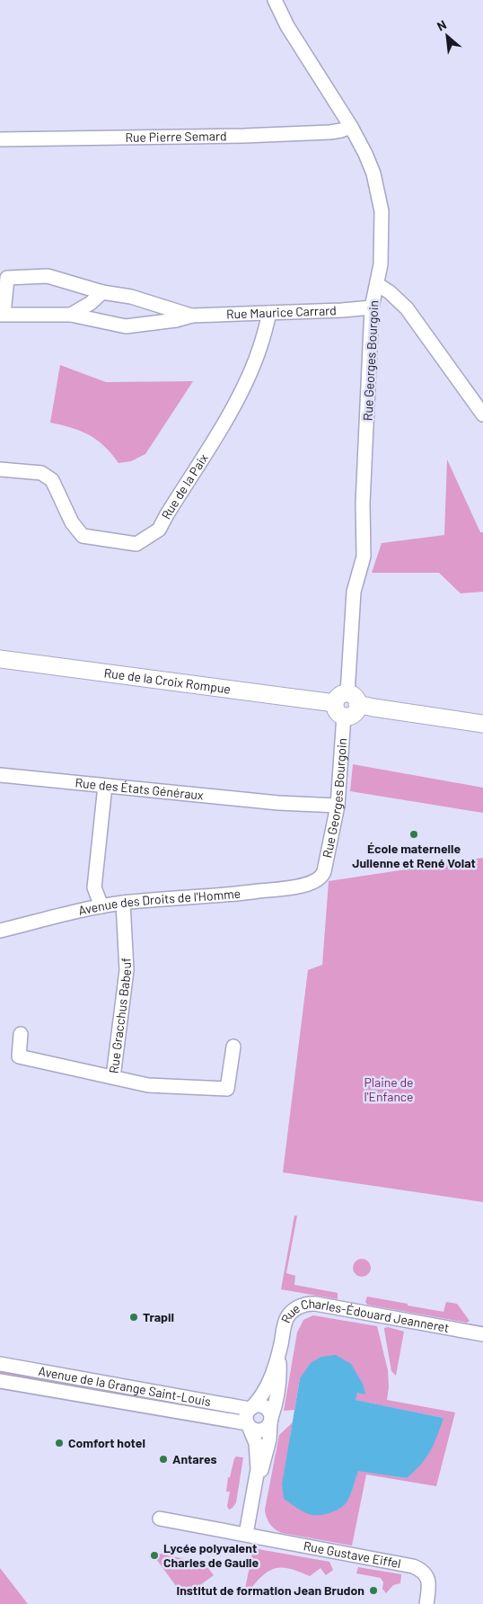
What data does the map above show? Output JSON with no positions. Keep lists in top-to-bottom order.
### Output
{
  "streets": {
    "street": [
      "Rue Pierre Semard",
      "Rue Maurice Carrard",
      "Rue Georges Bourgoin",
      "Rue de la Paix",
      "Rue de la Croix Rompue",
      "Rue des États Généraux",
      "Avenue des Droits de l'Homme",
      "Rue Gracchus Babeuf",
      "Rue Charles-Édouard Jeanneret",
      "Avenue de la Grange Saint-Louis",
      "Rue Gustave Eiffel"
    ]
  },
  "crossings": [
    ["Rue Pierre Semard", "Rue Georges Bourgoin"],
    ["Rue Maurice Carrard", "Rue Georges Bourgoin"],
    ["Rue Maurice Carrard", "Rue de la Paix"],
    ["Rue Georges Bourgoin", "Rue de la Croix Rompue"],
    ["Rue Georges Bourgoin", "Rue des États Généraux"],
    ["Rue Georges Bourgoin", "Avenue des Droits de l'Homme"],
    ["Avenue des Droits de l'Homme", "Rue Gracchus Babeuf"],
    ["Rue Charles-Édouard Jeanneret", "Avenue de la Grange Saint-Louis"]
  ],
  "parks": ["Plaine de l'Enfance"],
  "places": [
    "École maternelle Julienne et René Volat",
    "Trapil",
    "Comfort hotel",
    "Antares",
    "Lycée polyvalent Charles de Gaulle",
    "Institut de formation Jean Brudon"
  ],
  "north": "top left"
}
